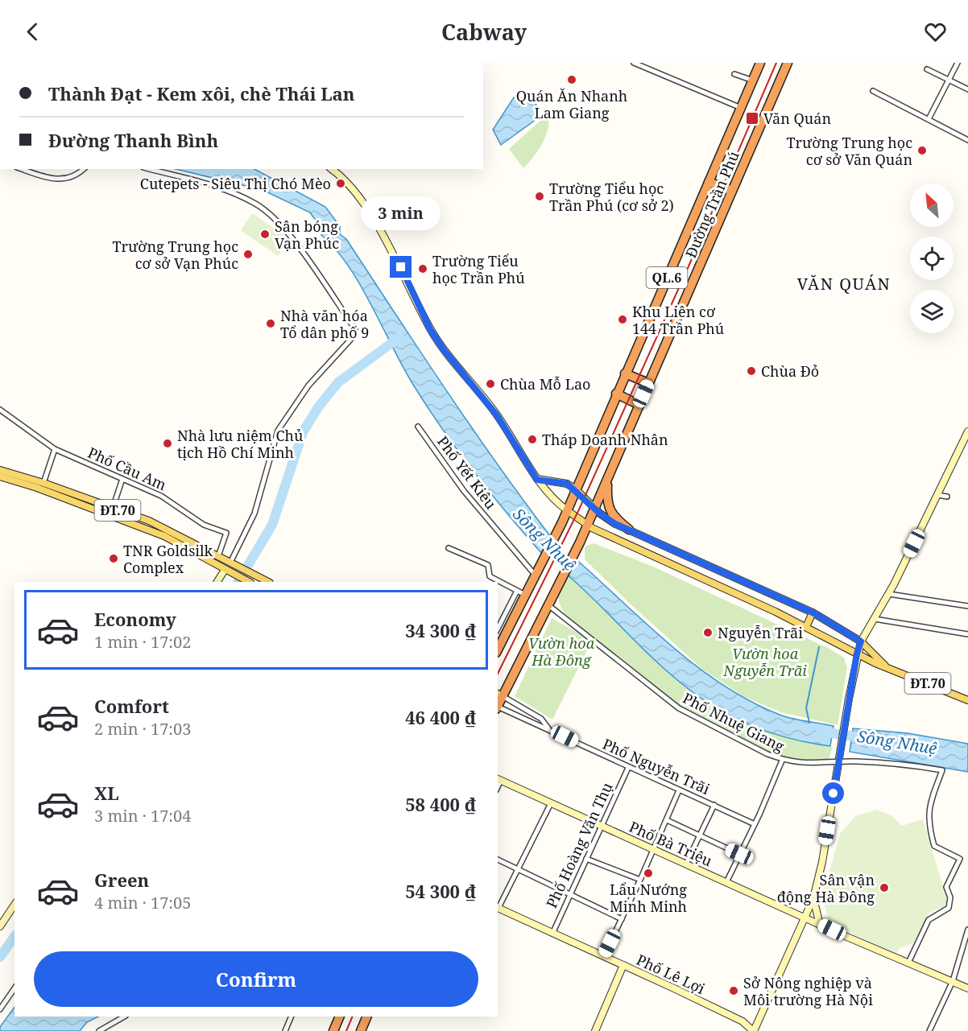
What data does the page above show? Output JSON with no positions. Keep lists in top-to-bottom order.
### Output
{
  "streets": {
    "highway": ["Đường Trần Phú", "QL.6"],
    "main road": ["ĐT.70"],
    "street": [
      "Phố Cầu Am",
      "Phố Yết Kiêu",
      "Phố Nhuệ Giang",
      "Phố Nguyễn Trãi",
      "Phố Bà Triệu",
      "Phố Hoàng Văn Thụ",
      "Phố Lê Lợi"
    ]
  },
  "crossings": [
    ["Đường Trần Phú", "QL.6"],
    ["Đường Trần Phú", "Phố Yết Kiêu"],
    ["Đường Trần Phú", "ĐT.70"],
    ["Đường Trần Phú", "Phố Nhuệ Giang"],
    ["QL.6", "Phố Yết Kiêu"],
    ["QL.6", "Phố Nhuệ Giang"],
    ["QL.6", "Phố Nguyễn Trãi"],
    ["Phố Cầu Am", "ĐT.70"],
    ["Phố Nhuệ Giang", "Phố Bà Triệu"],
    ["Phố Nguyễn Trãi", "Phố Hoàng Văn Thụ"],
    ["Phố Bà Triệu", "Phố Hoàng Văn Thụ"],
    ["Phố Hoàng Văn Thụ", "Phố Lê Lợi"]
  ],
  "districts": ["VĂN QUÁN"],
  "water": ["Sông Nhuệ"],
  "parks": ["Vườn hoa Hà Đông", "Vườn hoa Nguyễn Trãi"],
  "places": {
    "other": [
      "Quán Ăn Nhanh Lam Giang",
      "Trường Trung học cơ sở Văn Quán",
      "Cutepets - Siêu Thị Chó Mèo",
      "Trường Tiểu học Trần Phú (cơ sở 2)",
      "Sân bóng Vạn Phúc",
      "Trường Trung học cơ sở Vạn Phúc",
      "Trường Tiểu học Trần Phú",
      "Khu Liên cơ 144 Trần Phú",
      "Nhà văn hóa Tổ dân phố 9",
      "Chùa Đỏ",
      "Chùa Mỗ Lao",
      "Tháp Doanh Nhân",
      "Nhà lưu niệm Chủ tịch Hồ Chí Minh",
      "TNR Goldsilk Complex",
      "Nguyễn Trãi",
      "Lẩu Nướng Minh Minh",
      "Sân vận động Hà Đông",
      "Sở Nông nghiệp và Môi trường Hà Nội"
    ],
    "transit": ["Văn Quán"]
  },
  "north": "top left",
  "page": {
    "header": "Cabway",
    "banner": ["Thành Đạt - Kem xôi, chè Thái Lan", "Đường Thanh Bình"],
    "bubble": "3 min",
    "list": [
      {
        "name": "Economy",
        "note": "1 min · 17:02",
        "value": "34 300 ₫"
      },
      {
        "name": "Comfort",
        "note": "2 min · 17:03",
        "value": "46 400 ₫"
      },
      {
        "name": "XL",
        "note": "3 min · 17:04",
        "value": "58 400 ₫"
      },
      {
        "name": "Green",
        "note": "4 min · 17:05",
        "value": "54 300 ₫"
      }
    ],
    "buttons": "Confirm"
  }
}
